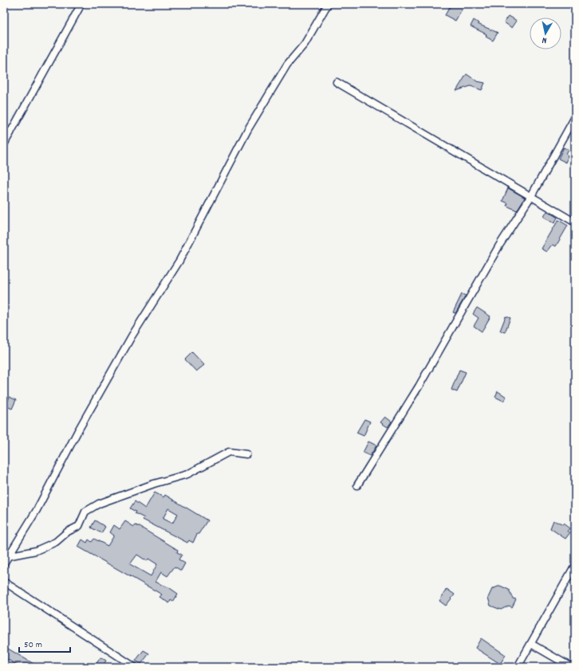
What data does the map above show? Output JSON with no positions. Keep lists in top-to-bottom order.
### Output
{
  "scale_bar": "50 m",
  "north": "bottom"
}
